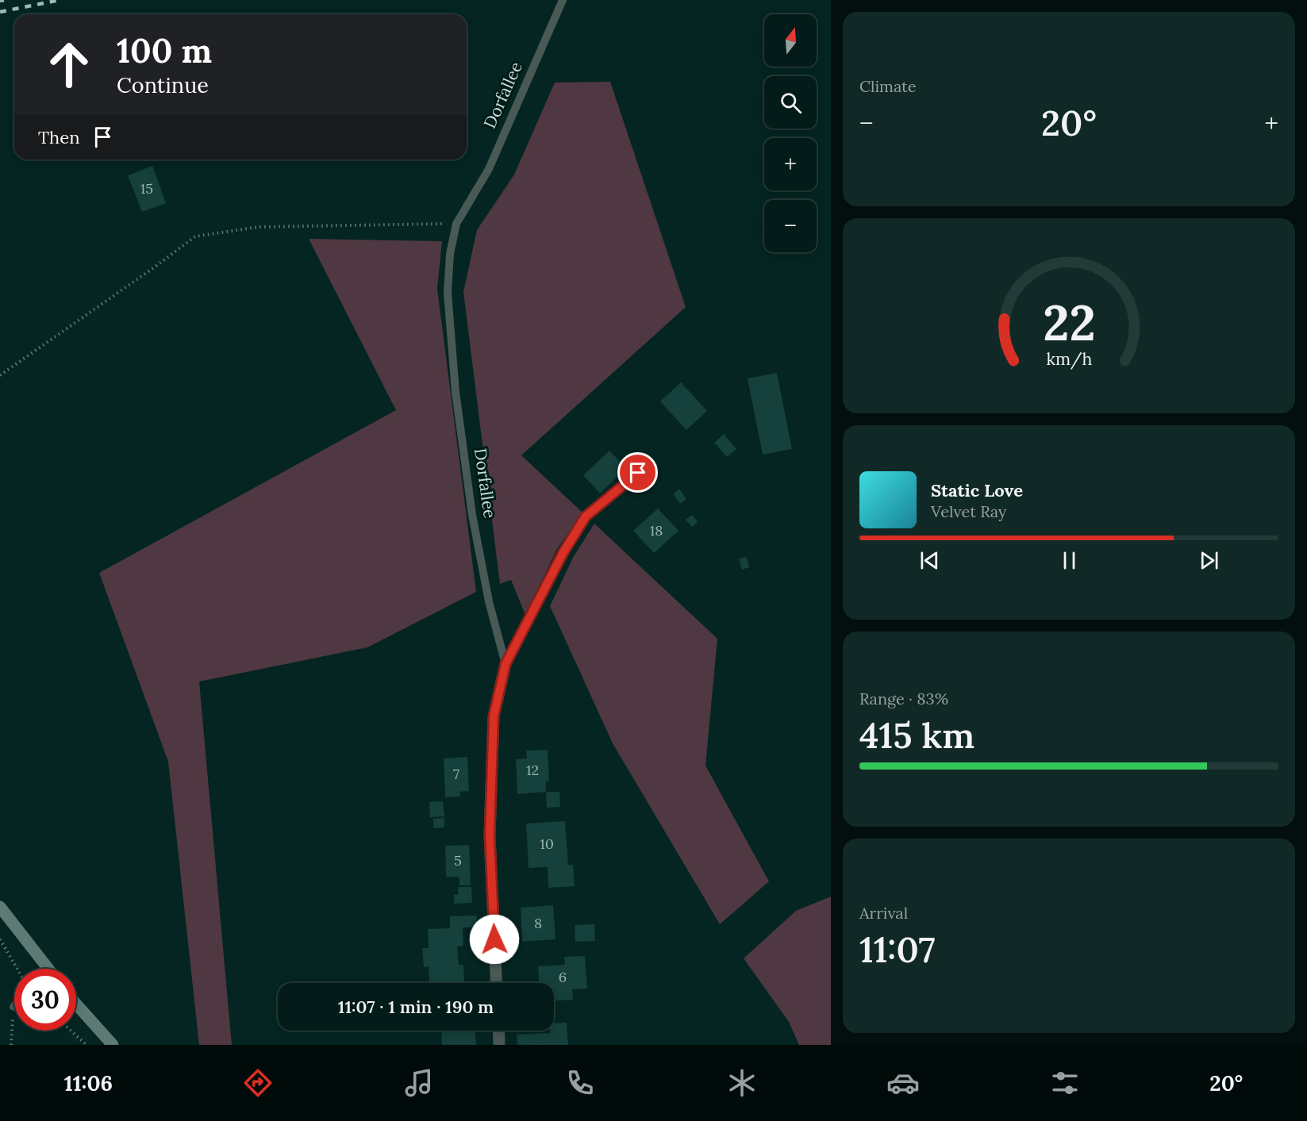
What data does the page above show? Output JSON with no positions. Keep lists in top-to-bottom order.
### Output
{
  "streets": {
    "street": ["Dorfallee"]
  },
  "house_numbers": [
    "15",
    "18",
    "12",
    "7",
    "10",
    "5",
    "8",
    "6"
  ],
  "north": "top",
  "page": {
    "tile": [
      "Climate",
      ["Range · 83%", "415 km"],
      ["Arrival", "11:07"]
    ],
    "map_buttons": ["+", "−"],
    "turn": ["100 m", "Continue"],
    "heat": ["−", "20°", "+"],
    "then": "Then",
    "song": ["Static Love", "Velvet Ray"],
    "limit": "30",
    "trip": "11:07 · 1 min · 190 m",
    "tabs": ["11:06", "20°"],
    "gauge": ["22", "km/h"]
  }
}
